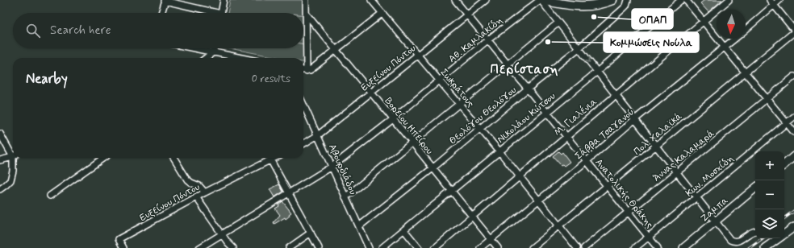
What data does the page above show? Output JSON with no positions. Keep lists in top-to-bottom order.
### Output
{
  "streets": {
    "street": [
      "Αθ. Καμλακίδη",
      "Ευξείνου Πόντου",
      "Σωκράτους",
      "Θεολόγου Θεολόγου",
      "Μ. Γιαλένια",
      "Νικολάου Κώτσου",
      "Βορείου Ηπείρου",
      "Σάββα Τσαγανού",
      "Πολ. Χαλαϊκά",
      "Άννας Καλαμαρά",
      "Αβουρδιάδου",
      "Κων. Μοσχίδη",
      "Ανατολικής Θράκης",
      "Ζαμπα"
    ]
  },
  "crossings": [
    ["Αθ. Καμλακίδη", "Σωκράτους"],
    ["Αθ. Καμλακίδη", "Βορείου Ηπείρου"],
    ["Αθ. Καμλακίδη", "Αβουρδιάδου"],
    ["Αθ. Καμλακίδη", "Ανατολικής Θράκης"],
    ["Ευξείνου Πόντου", "Σωκράτους"],
    ["Ευξείνου Πόντου", "Βορείου Ηπείρου"],
    ["Ευξείνου Πόντου", "Αβουρδιάδου"],
    ["Ευξείνου Πόντου", "Ανατολικής Θράκης"],
    ["Σωκράτους", "Θεολόγου Θεολόγου"],
    ["Σωκράτους", "Μ. Γιαλένια"],
    ["Σωκράτους", "Νικολάου Κώτσου"],
    ["Σωκράτους", "Σάββα Τσαγανού"],
    ["Σωκράτους", "Πολ. Χαλαϊκά"],
    ["Θεολόγου Θεολόγου", "Βορείου Ηπείρου"],
    ["Θεολόγου Θεολόγου", "Αβουρδιάδου"],
    ["Θεολόγου Θεολόγου", "Ανατολικής Θράκης"],
    ["Μ. Γιαλένια", "Βορείου Ηπείρου"],
    ["Μ. Γιαλένια", "Ανατολικής Θράκης"],
    ["Νικολάου Κώτσου", "Βορείου Ηπείρου"],
    ["Νικολάου Κώτσου", "Ανατολικής Θράκης"],
    ["Βορείου Ηπείρου", "Σάββα Τσαγανού"],
    ["Σάββα Τσαγανού", "Ανατολικής Θράκης"],
    ["Πολ. Χαλαϊκά", "Ανατολικής Θράκης"],
    ["Άννας Καλαμαρά", "Ανατολικής Θράκης"],
    ["Κων. Μοσχίδη", "Ανατολικής Θράκης"]
  ],
  "districts": ["Περίσταση"],
  "places": ["ΟΠΑΠ", "Κομμώσεις Νούλα"],
  "north": "bottom",
  "page": {
    "search": "Search here",
    "heading": ["Nearby", "0 results"],
    "map_buttons": ["+", "−"]
  }
}
